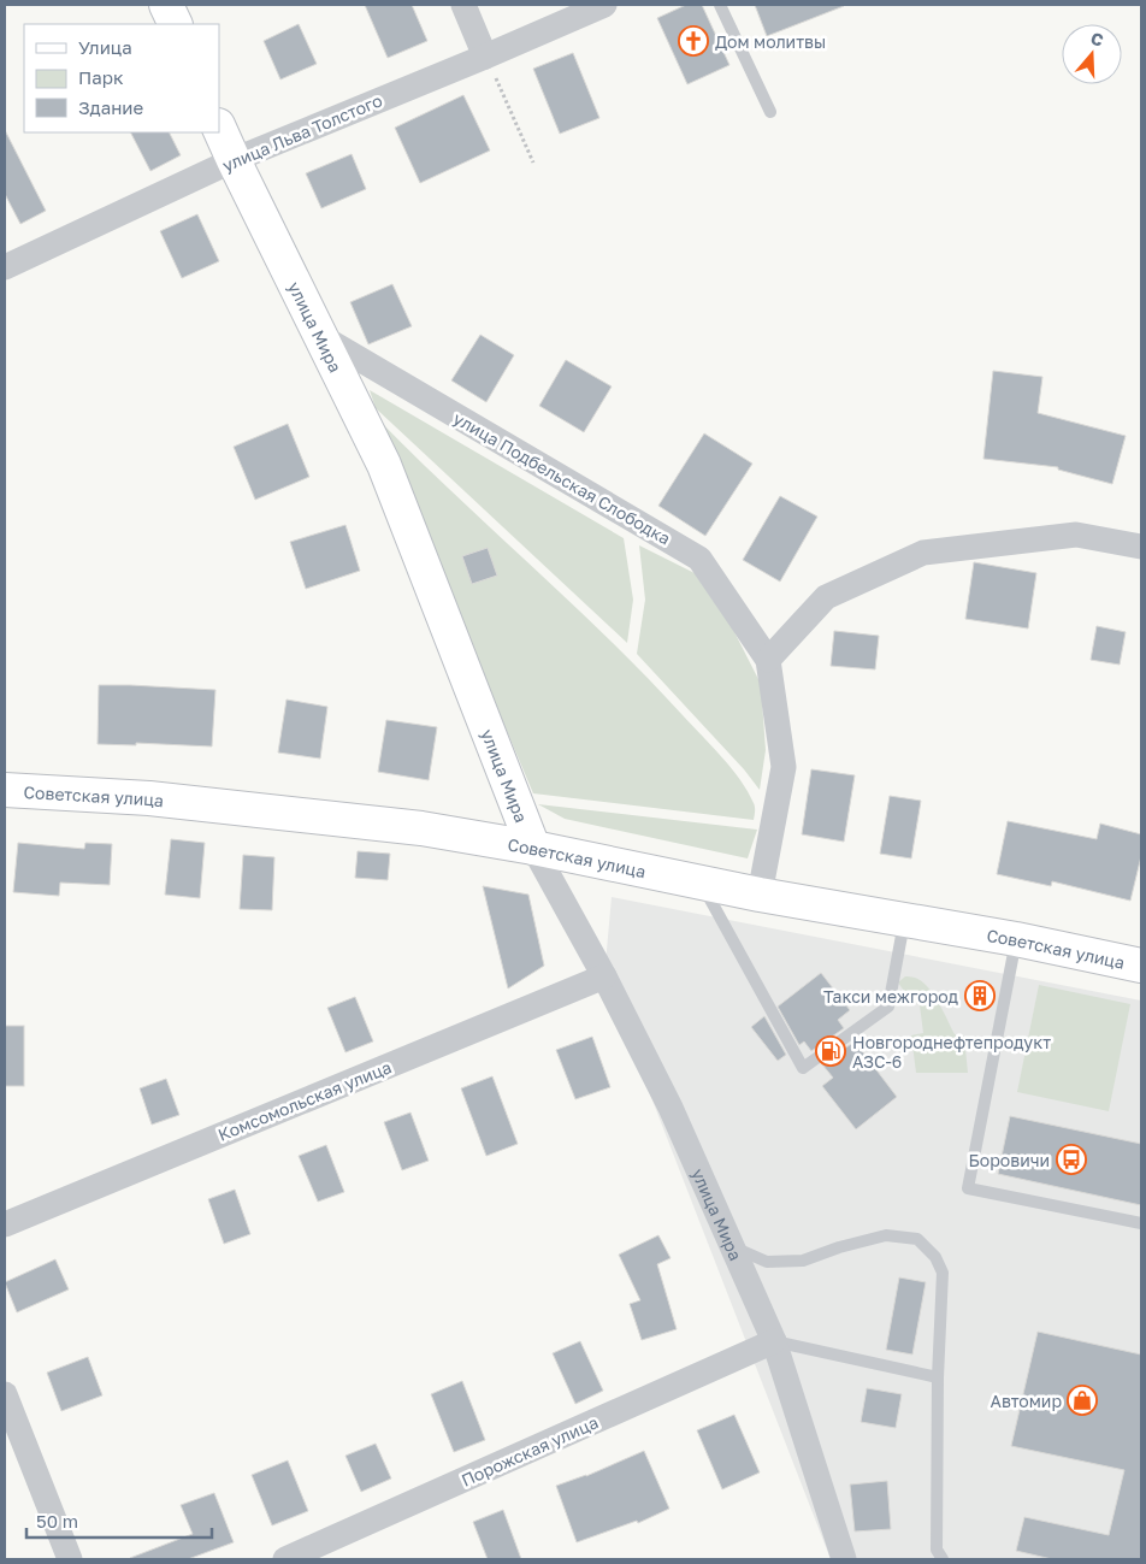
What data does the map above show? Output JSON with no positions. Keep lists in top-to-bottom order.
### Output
{
  "streets": {
    "main road": ["улица Мира", "Советская улица"],
    "street": [
      "улица Льва Толстого",
      "улица Подбельская Слободка",
      "Комсомольская улица",
      "Порожская улица"
    ]
  },
  "crossings": [
    ["улица Льва Толстого", "улица Мира"],
    ["улица Мира", "улица Подбельская Слободка"],
    ["улица Мира", "Советская улица"],
    ["улица Мира", "Комсомольская улица"],
    ["улица Мира", "Порожская улица"]
  ],
  "places": {
    "church": ["Дом молитвы"],
    "building": ["Такси межгород"],
    "fuel station": ["Новгороднефтепродукт АЗС-6"],
    "bus stop": ["Боровичи"],
    "shop": ["Автомир"]
  },
  "legend": ["Улица", "Парк", "Здание"],
  "scale_bar": "50 m",
  "north": "top"
}
